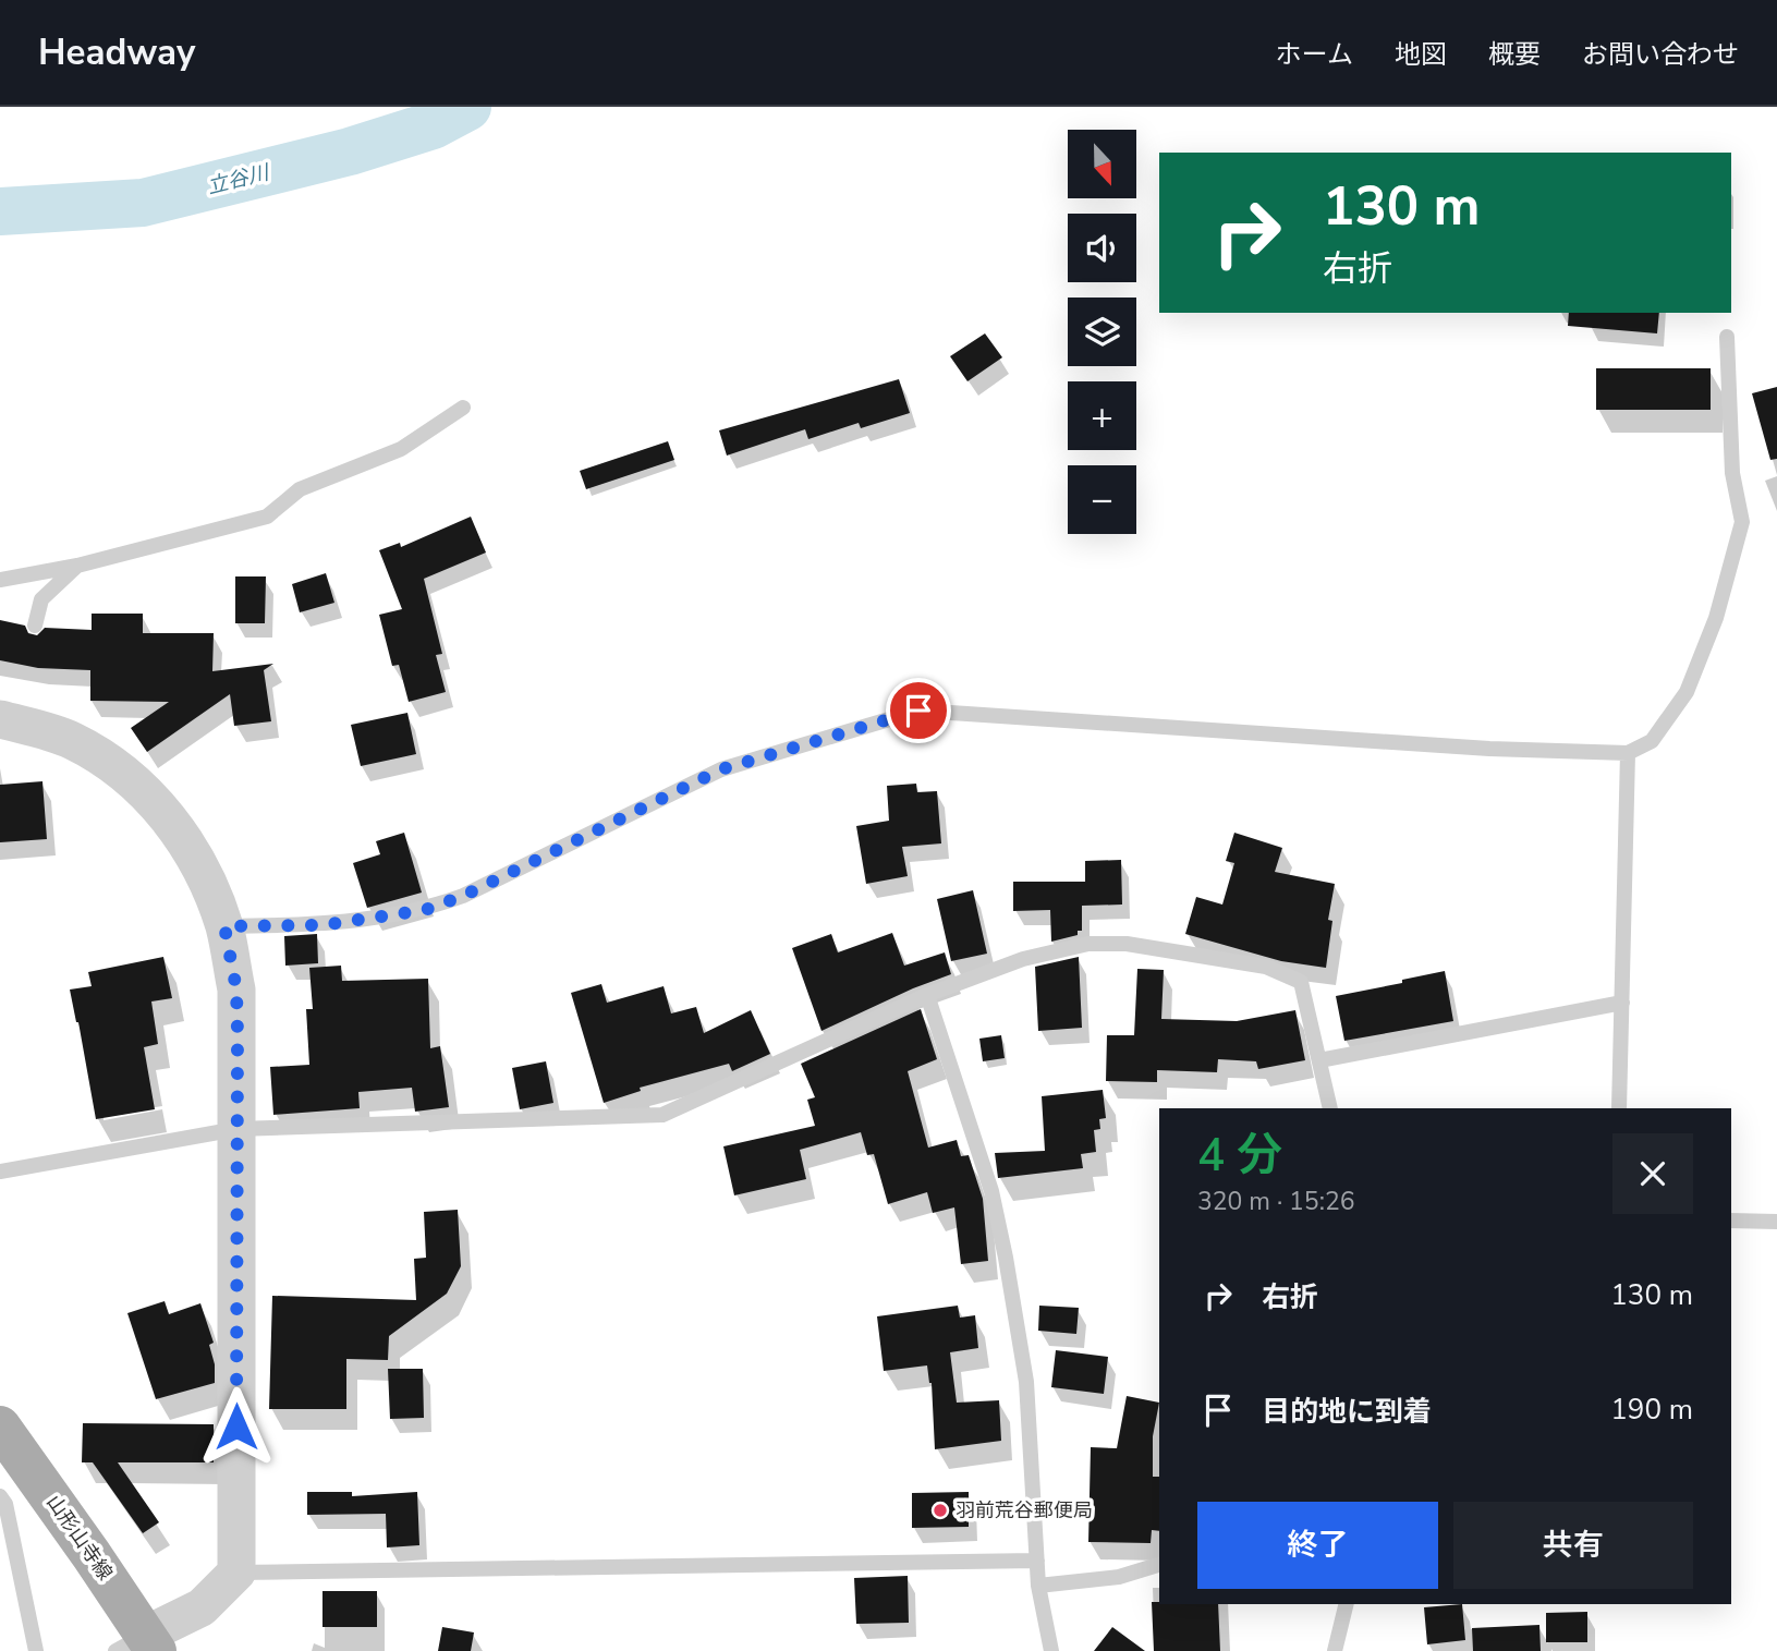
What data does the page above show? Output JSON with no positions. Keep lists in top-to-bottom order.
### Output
{
  "streets": {
    "main road": ["山形山寺線"]
  },
  "water": ["立谷川"],
  "places": ["羽前荒谷郵便局"],
  "north": "bottom",
  "page": {
    "header": "Headway",
    "nav": [
      "ホーム",
      "地図",
      "概要",
      "お問い合わせ"
    ],
    "map_buttons": ["+", "−"],
    "turn": ["130 m", "右折"],
    "heading": ["4 分", "320 m · 15:26"],
    "list": [
      {
        "name": "右折",
        "value": "130 m"
      },
      {
        "name": "目的地に到着",
        "value": "190 m"
      }
    ],
    "buttons": ["終了", "共有"]
  }
}
